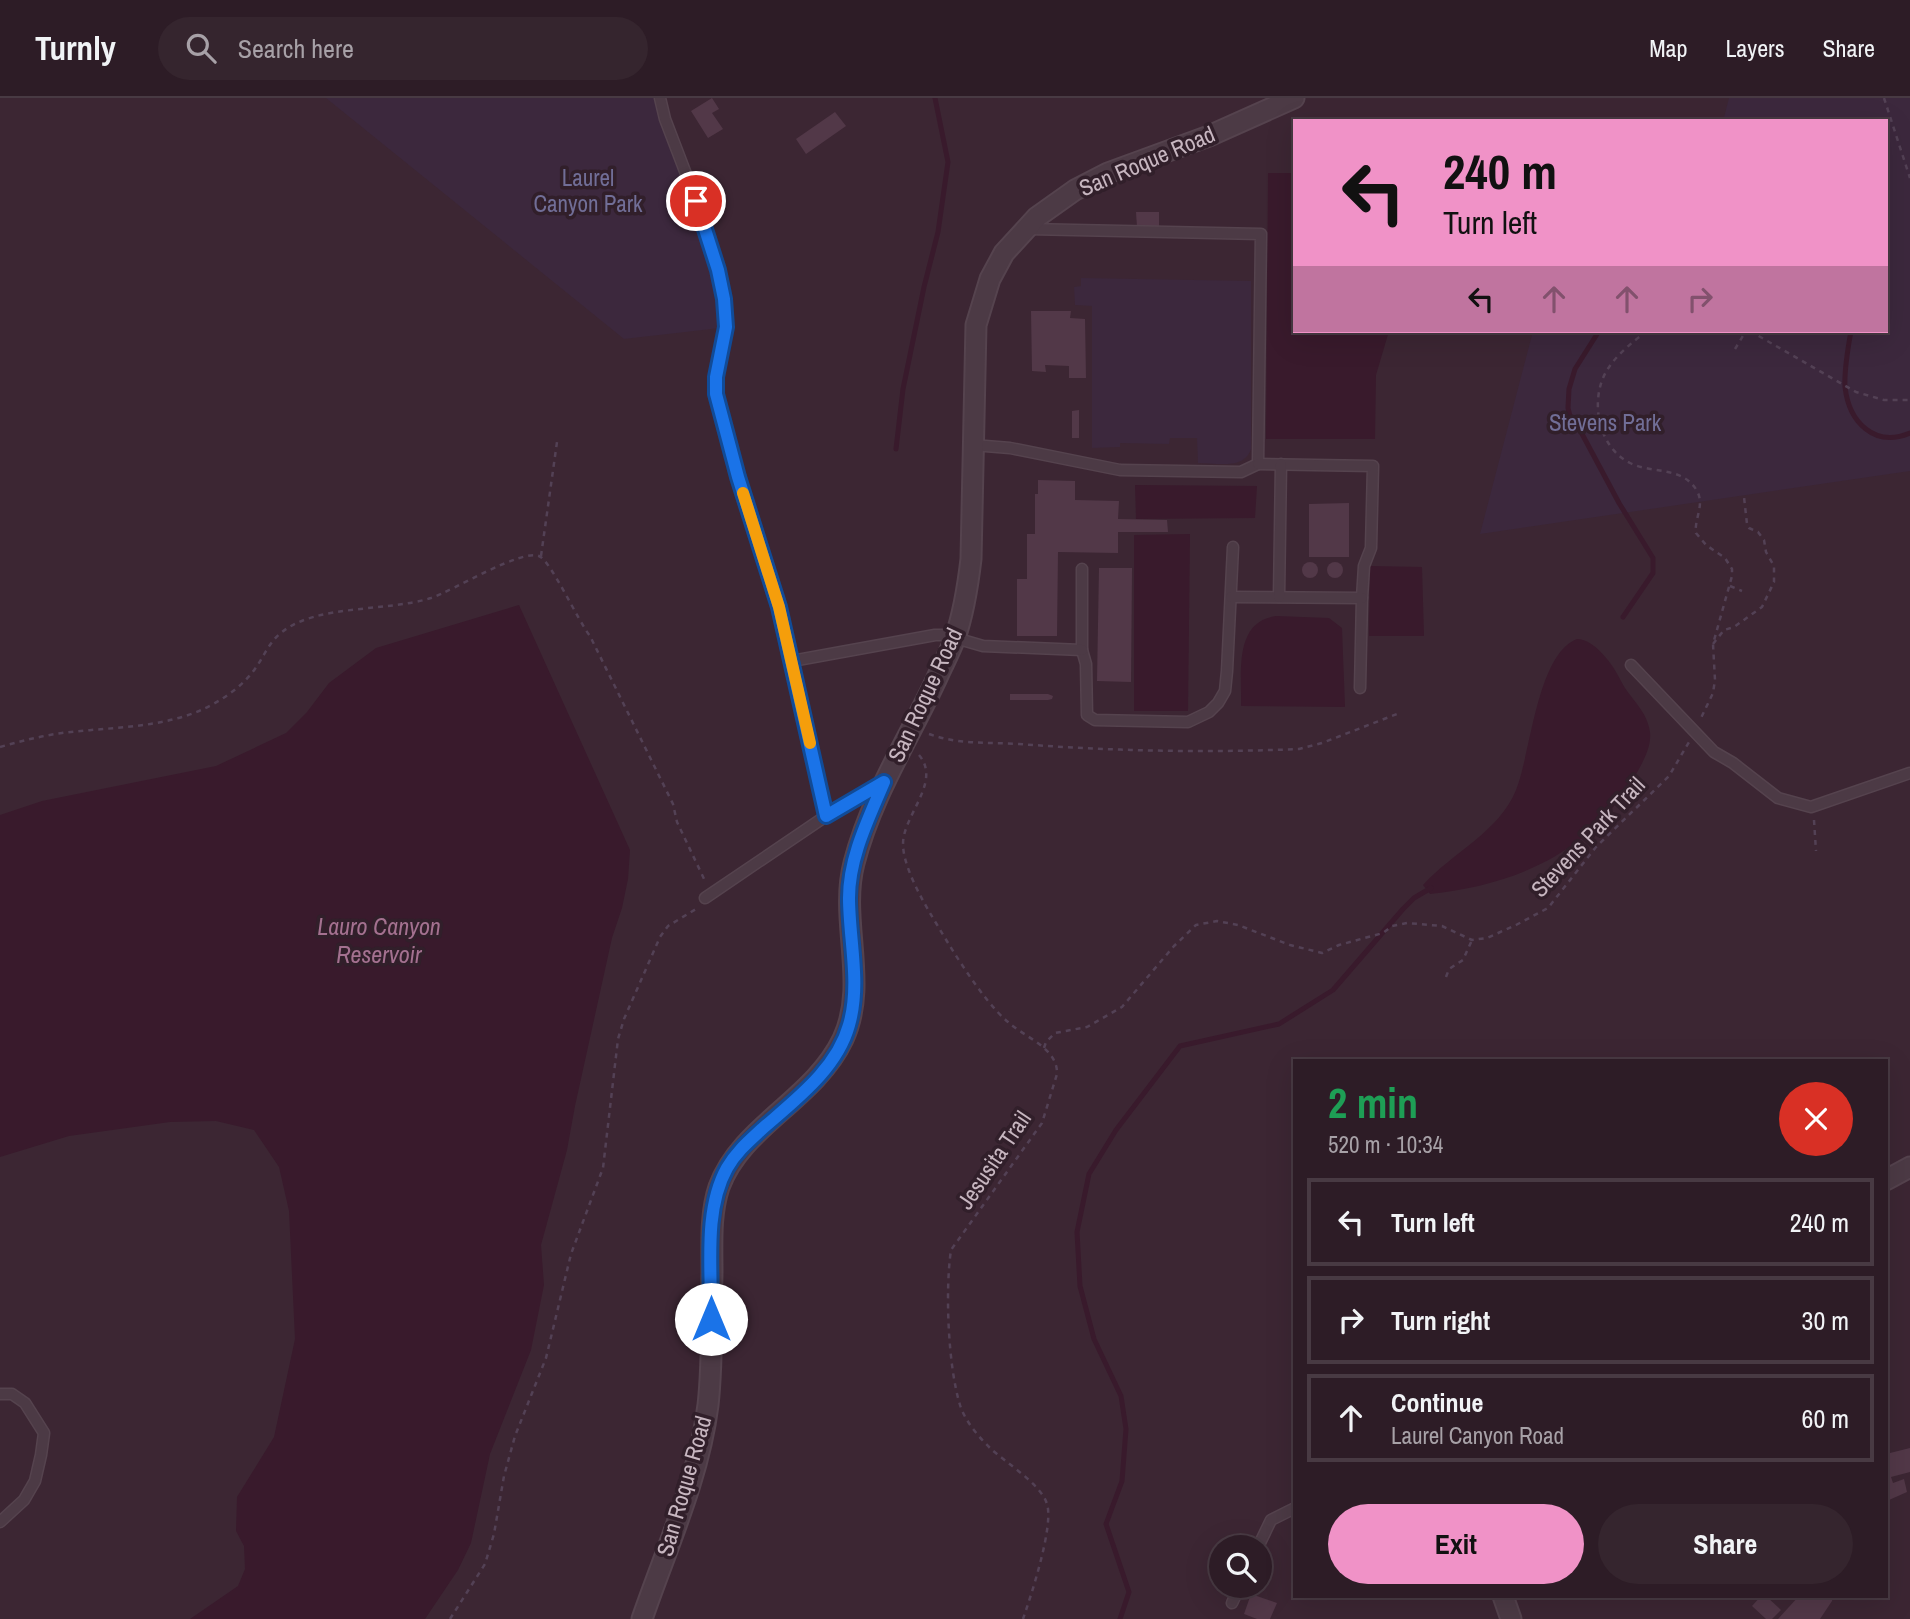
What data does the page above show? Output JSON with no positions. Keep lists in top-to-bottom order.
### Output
{
  "streets": {
    "street": ["San Roque Road"],
    "path": ["Stevens Park Trail", "Jesusita Trail"]
  },
  "water": ["Lauro Canyon Reservoir"],
  "parks": ["Laurel Canyon Park", "Stevens Park"],
  "page": {
    "header": "Turnly",
    "search": "Search here",
    "nav": ["Map", "Layers", "Share"],
    "turn": ["240 m", "Turn left"],
    "heading": ["2 min", "520 m · 10:34"],
    "list": [
      {
        "name": "Turn left",
        "value": "240 m"
      },
      {
        "name": "Turn right",
        "value": "30 m"
      },
      {
        "name": "Continue",
        "note": "Laurel Canyon Road",
        "value": "60 m"
      }
    ],
    "buttons": ["Exit", "Share"]
  }
}
